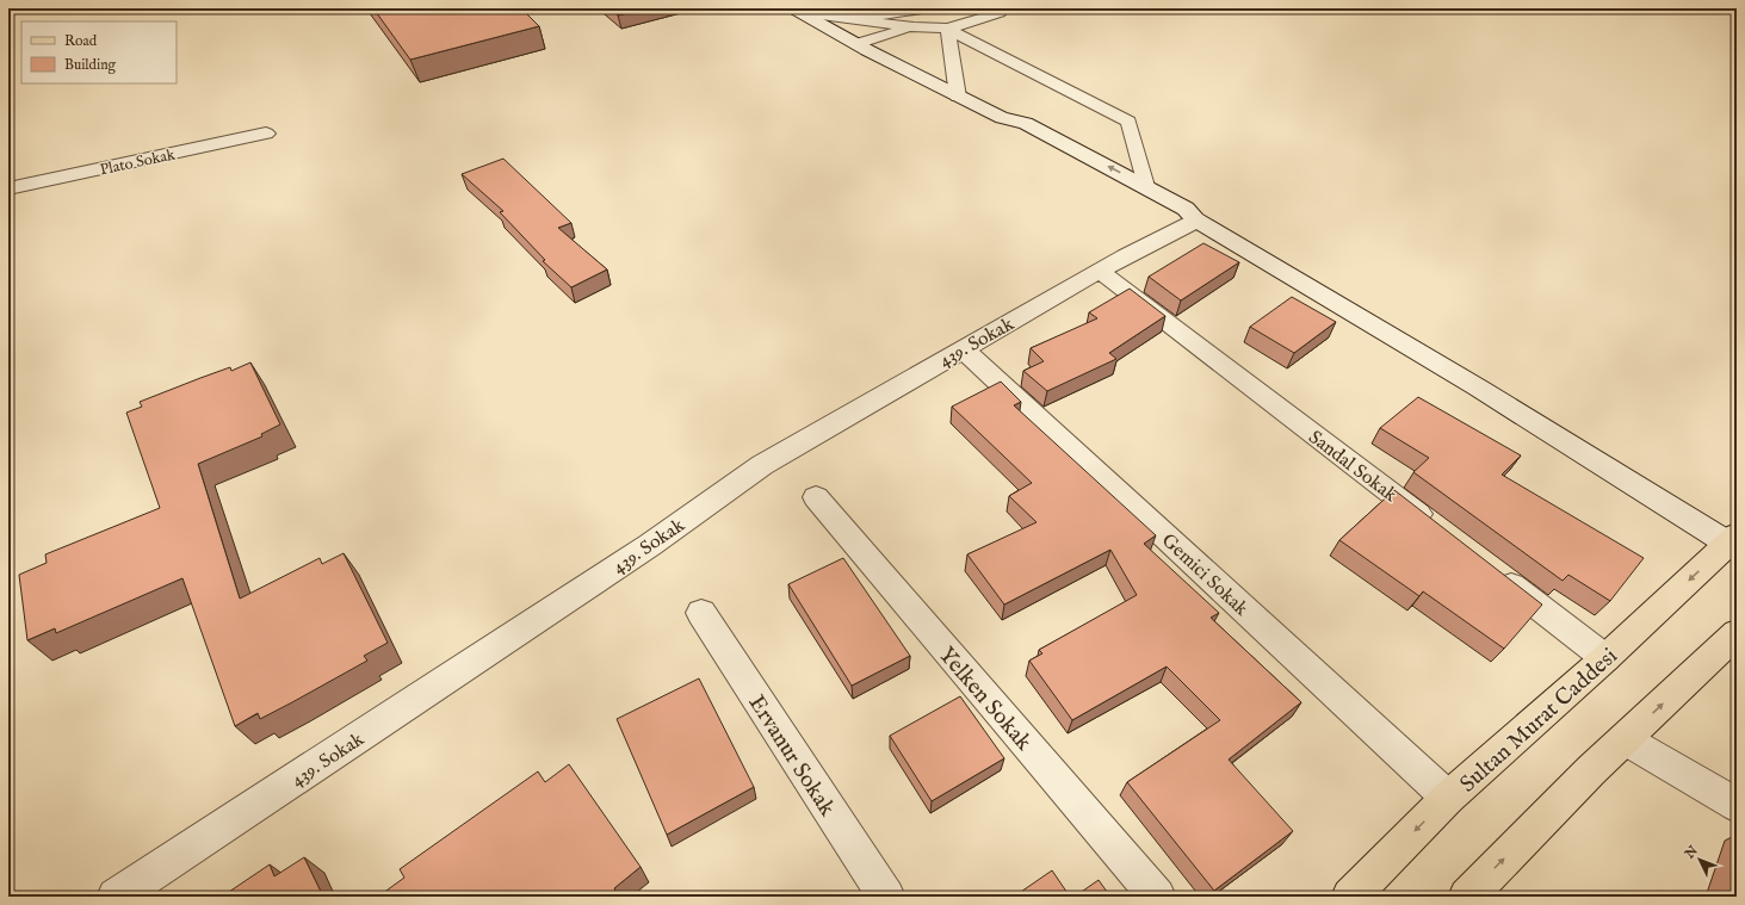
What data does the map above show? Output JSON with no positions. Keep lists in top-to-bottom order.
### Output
{
  "streets": {
    "main road": ["Sultan Murat Caddesi"],
    "street": [
      "Plato Sokak",
      "439. Sokak",
      "Sandal Sokak",
      "Gemici Sokak",
      "Yelken Sokak",
      "Ervanur Sokak"
    ]
  },
  "crossings": [
    ["439. Sokak", "Sandal Sokak"],
    ["439. Sokak", "Gemici Sokak"],
    ["Gemici Sokak", "Sultan Murat Caddesi"]
  ],
  "legend": ["Road", "Building"],
  "north": "top left"
}
